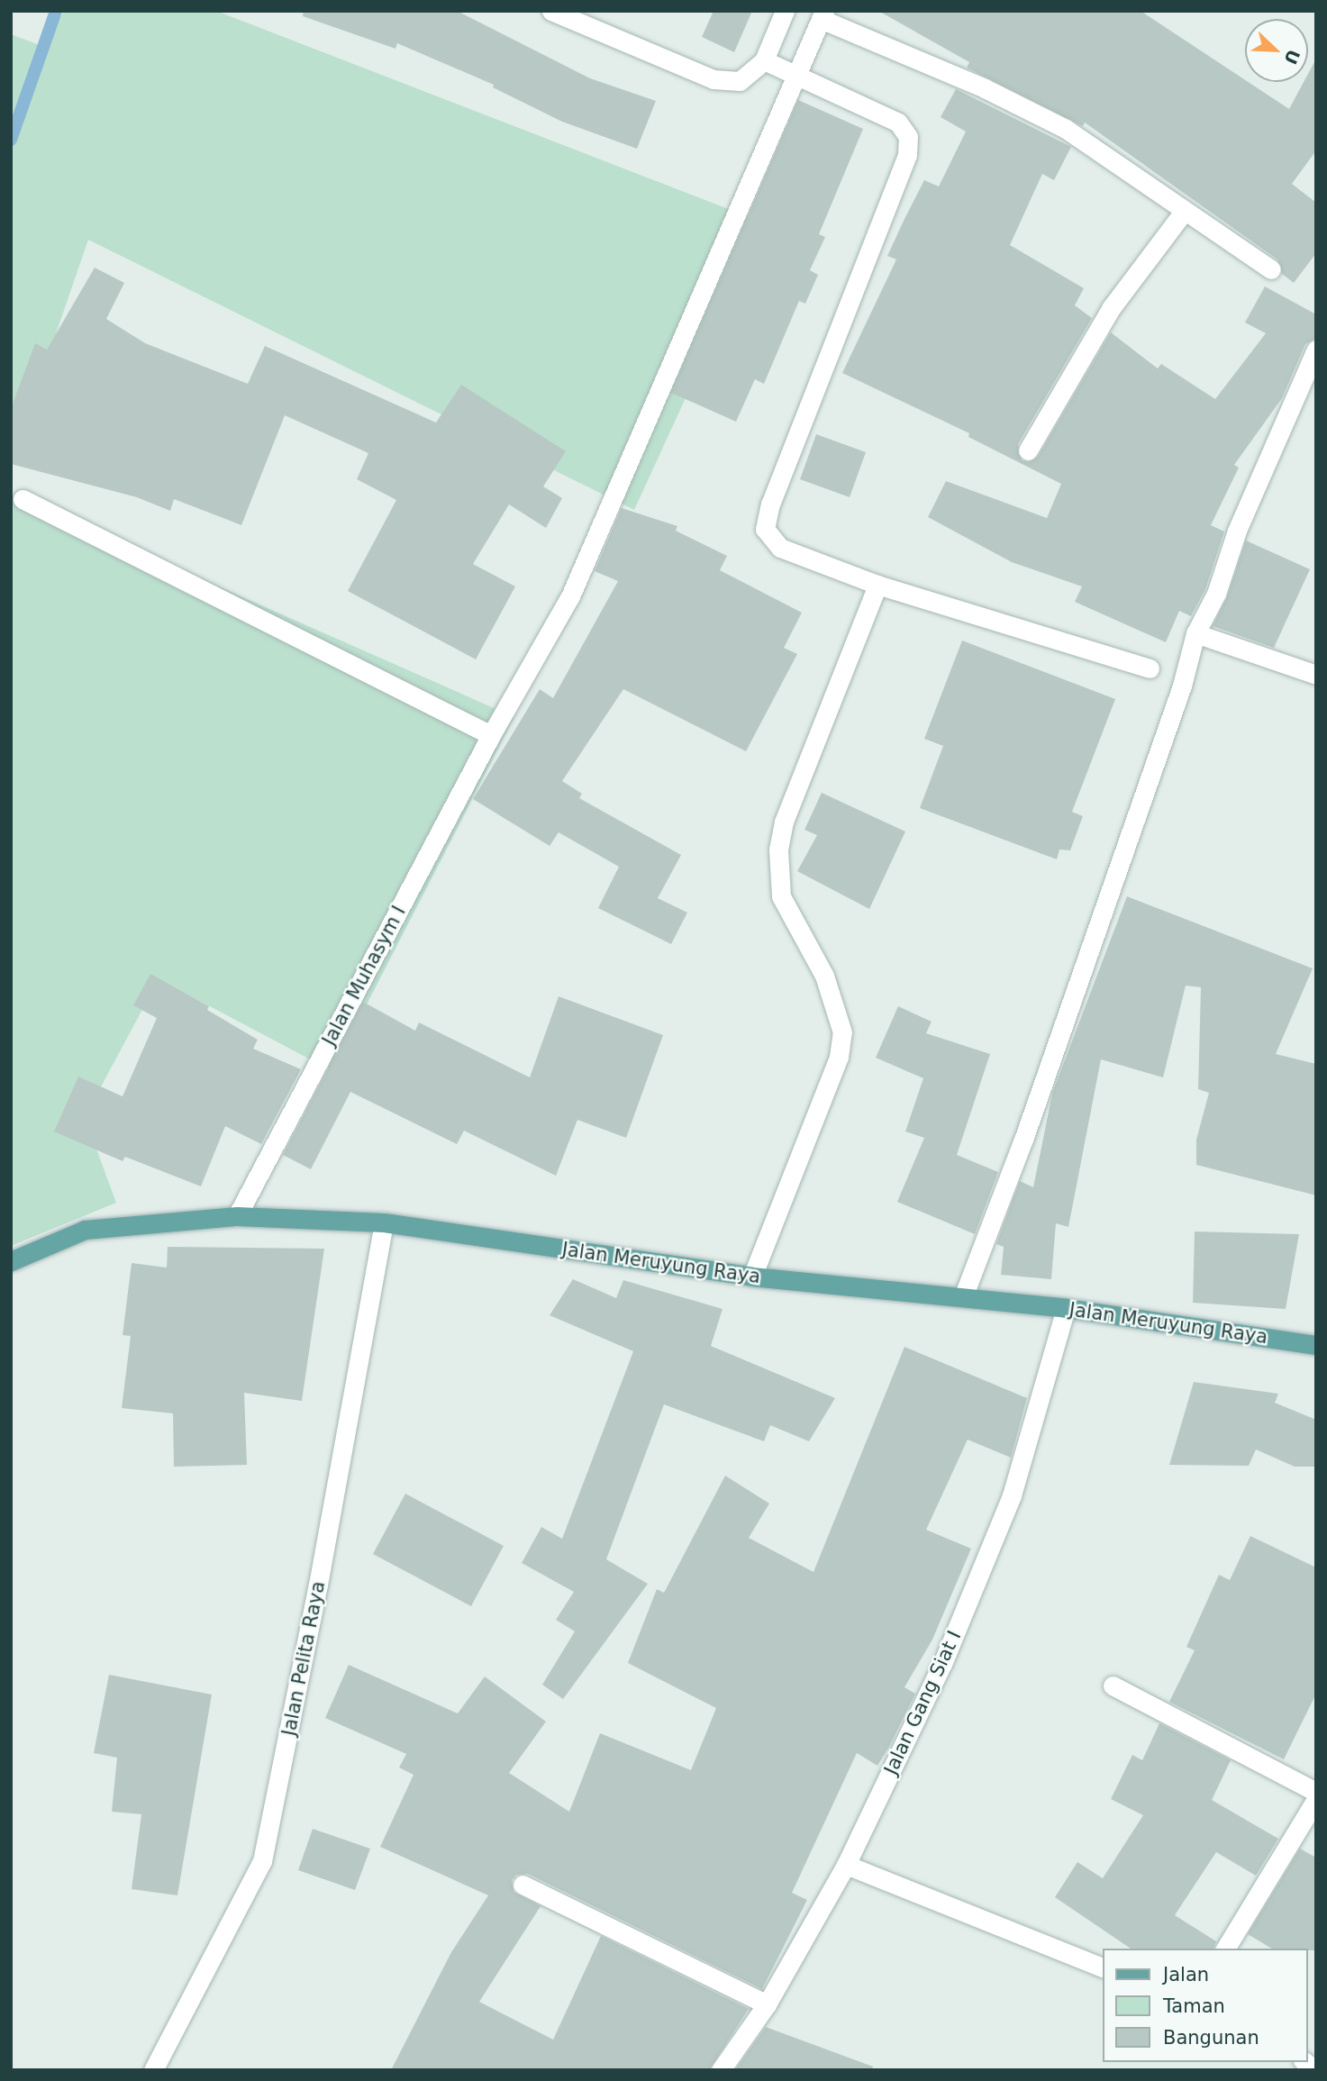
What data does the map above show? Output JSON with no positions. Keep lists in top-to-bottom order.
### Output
{
  "streets": {
    "main road": ["Jalan Meruyung Raya"],
    "street": ["Jalan Muhasym I", "Jalan Pelita Raya", "Jalan Gang Siat I"]
  },
  "crossings": [
    ["Jalan Muhasym I", "Jalan Meruyung Raya"],
    ["Jalan Meruyung Raya", "Jalan Pelita Raya"],
    ["Jalan Meruyung Raya", "Jalan Gang Siat I"]
  ],
  "legend": ["Jalan", "Taman", "Bangunan"],
  "north": "bottom right"
}
